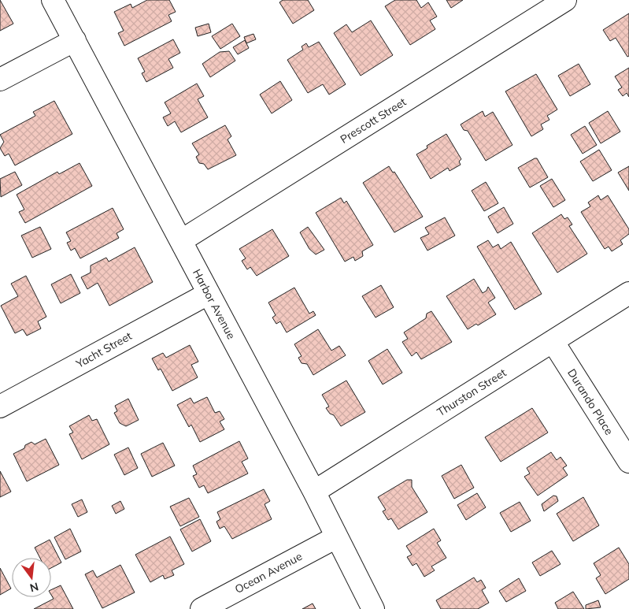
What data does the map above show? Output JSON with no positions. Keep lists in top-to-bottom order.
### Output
{
  "streets": {
    "street": [
      "Prescott Street",
      "Harbor Avenue",
      "Yacht Street",
      "Thurston Street",
      "Durando Place",
      "Ocean Avenue"
    ]
  },
  "crossings": [
    ["Prescott Street", "Harbor Avenue"],
    ["Harbor Avenue", "Yacht Street"],
    ["Harbor Avenue", "Thurston Street"],
    ["Harbor Avenue", "Ocean Avenue"],
    ["Thurston Street", "Durando Place"]
  ],
  "north": "bottom"
}
